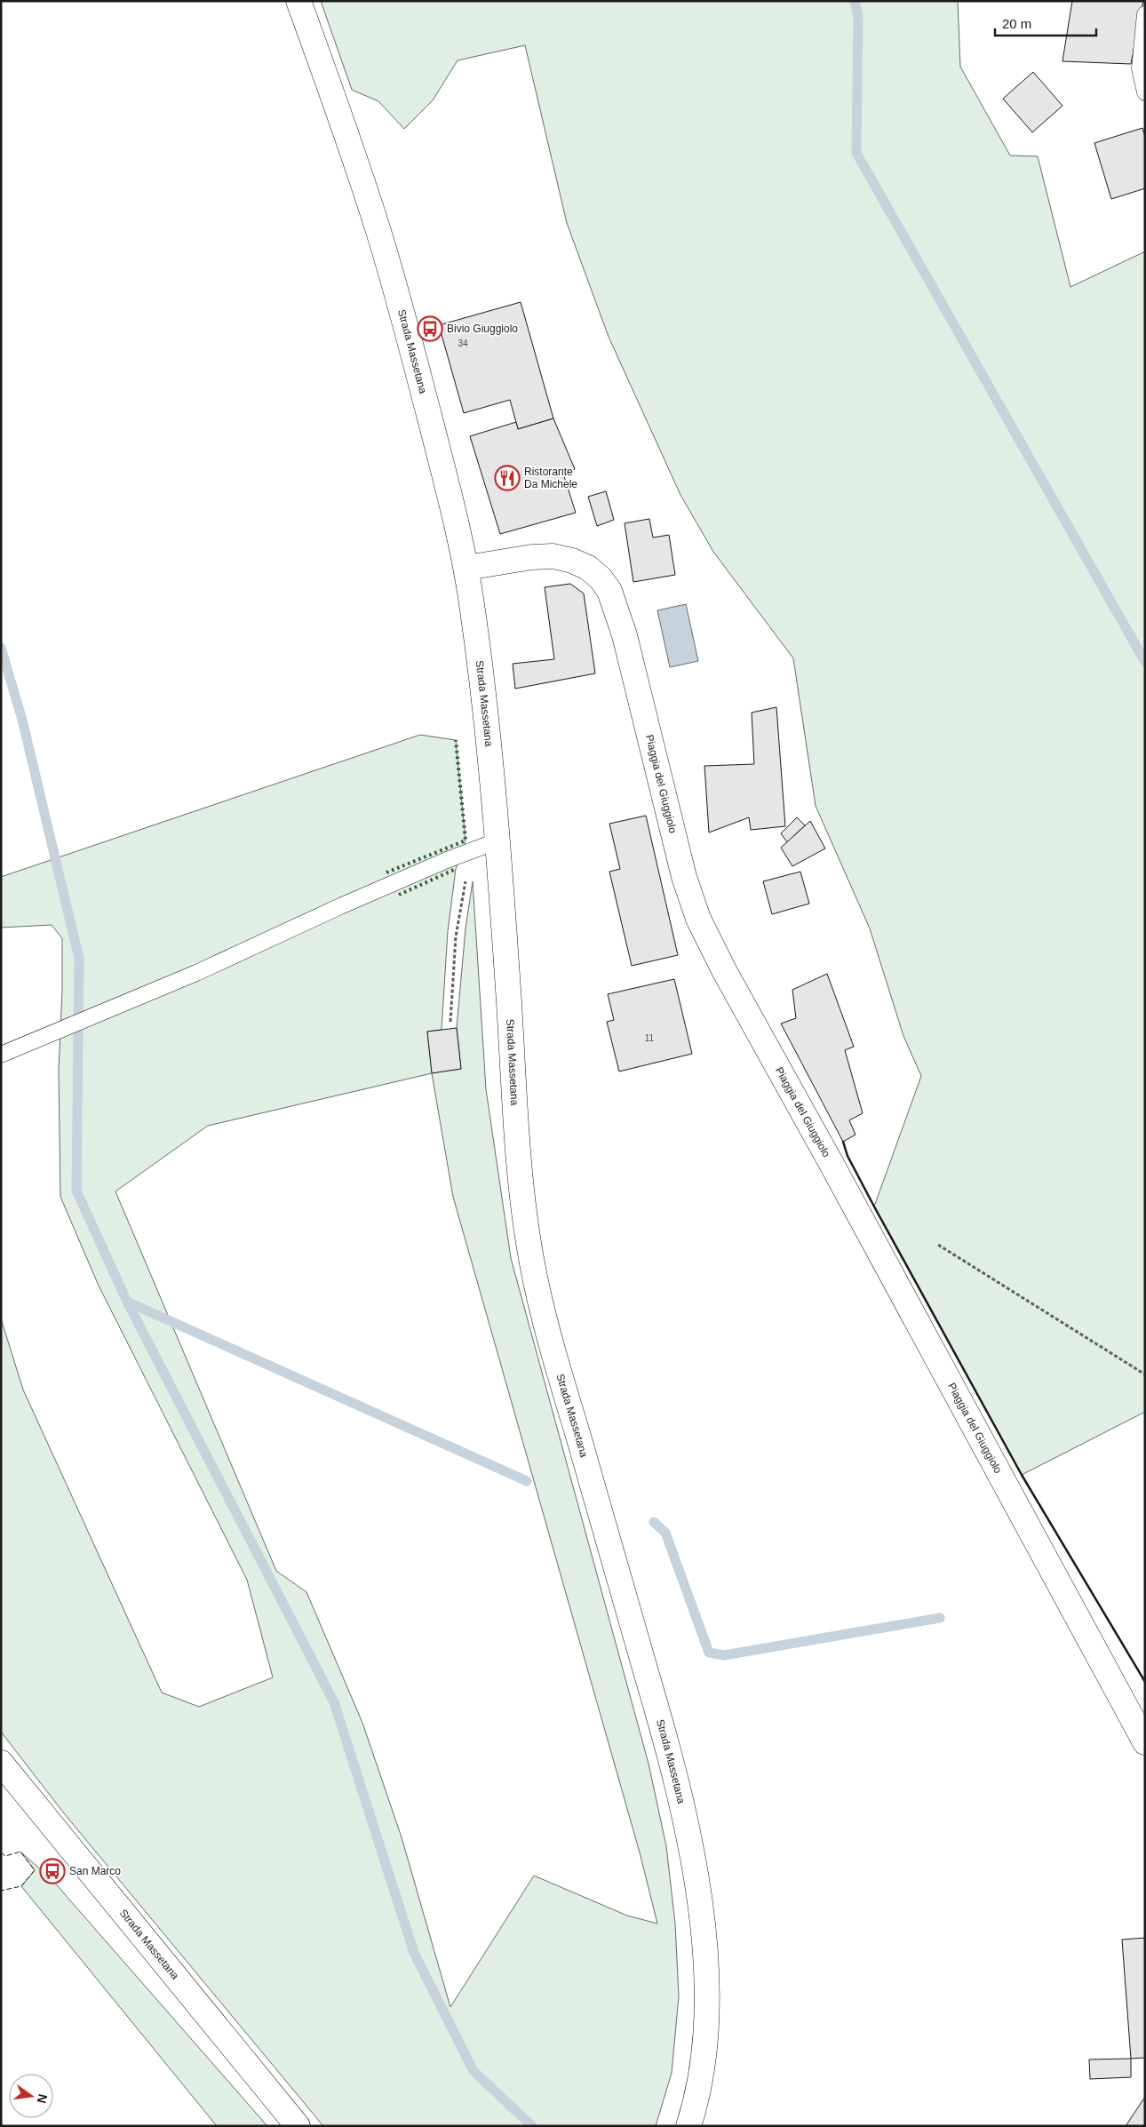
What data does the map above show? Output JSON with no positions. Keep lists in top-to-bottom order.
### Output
{
  "streets": {
    "street": ["Strada Massetana", "Piaggia del Giuggiolo"]
  },
  "crossings": [
    ["Strada Massetana", "Piaggia del Giuggiolo"]
  ],
  "places": {
    "bus stop": ["Bivio Giuggiolo", "San Marco"],
    "restaurant": ["Ristorante Da Michele"]
  },
  "house_numbers": ["34", "11"],
  "scale_bar": "20 m",
  "north": "right"
}
